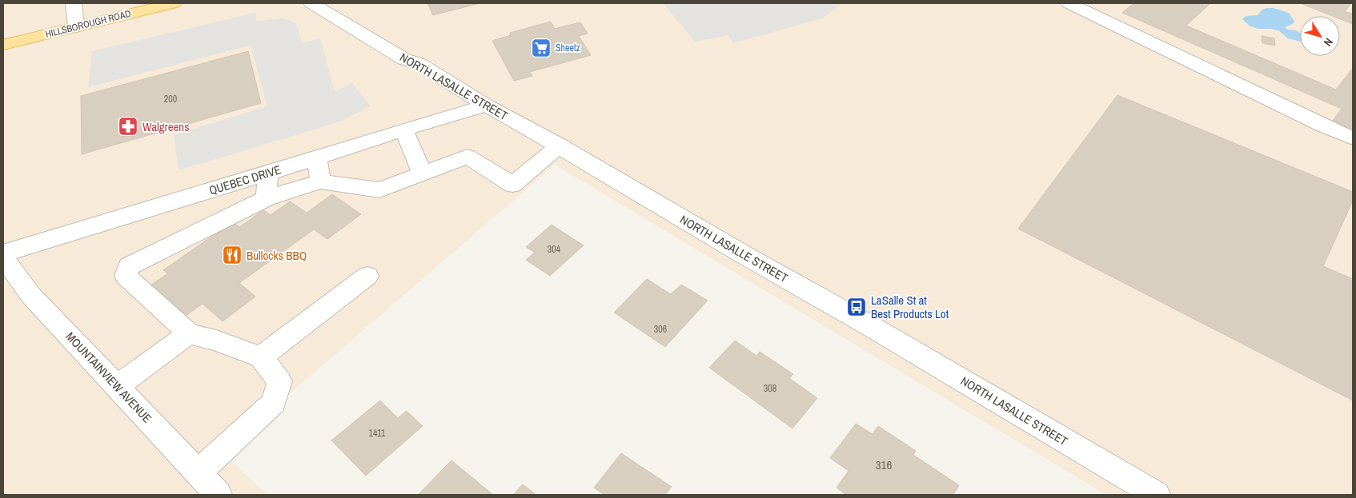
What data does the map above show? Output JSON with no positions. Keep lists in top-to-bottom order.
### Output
{
  "streets": {
    "main road": ["HILLSBOROUGH ROAD"],
    "street": ["NORTH LASALLE STREET", "QUEBEC DRIVE", "MOUNTAINVIEW AVENUE"]
  },
  "crossings": [
    ["NORTH LASALLE STREET", "QUEBEC DRIVE"]
  ],
  "places": {
    "supermarket": ["Sheetz"],
    "pharmacy": ["Walgreens"],
    "restaurant": ["Bullocks BBQ"],
    "bus stop": ["LaSalle St at Best Products Lot"]
  },
  "house_numbers": [
    "200",
    "304",
    "306",
    "308",
    "1411",
    "316"
  ],
  "north": "bottom right"
}
